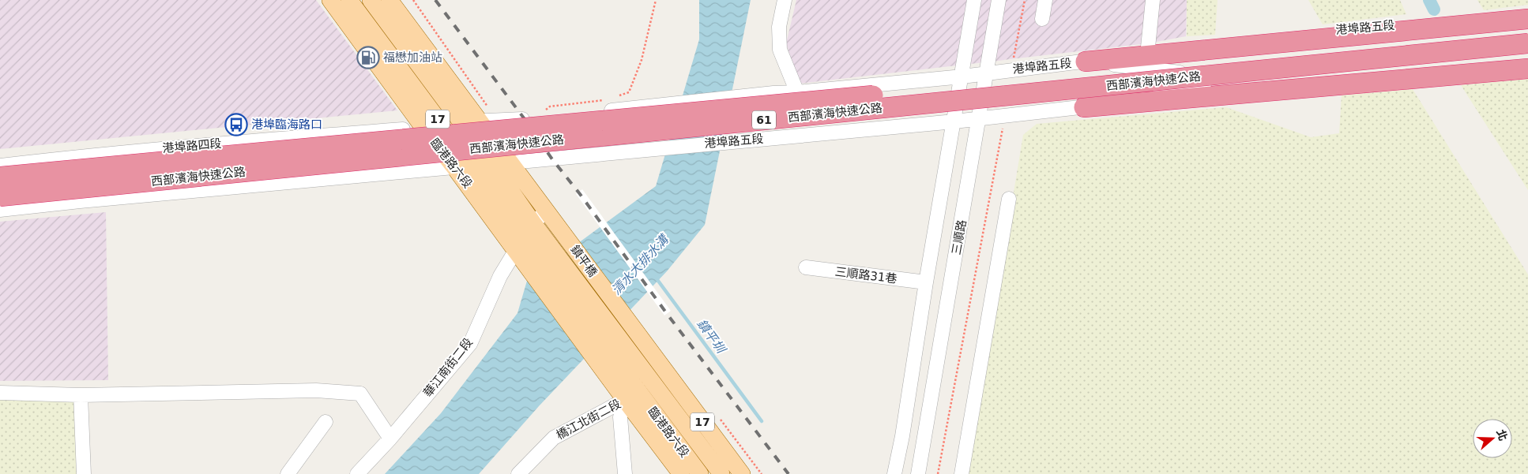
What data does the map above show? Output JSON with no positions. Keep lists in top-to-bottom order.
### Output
{
  "streets": {
    "highway": ["西部濱海快速公路", "61"],
    "main road": ["17", "臨港路六段", "鎮平橋"],
    "street": [
      "港埠路五段",
      "港埠路四段",
      "三順路",
      "三順路31巷",
      "華江南街二段",
      "橋江北街二段"
    ]
  },
  "crossings": [
    ["港埠路五段", "17"],
    ["港埠路五段", "港埠路四段"],
    ["港埠路五段", "臨港路六段"],
    ["港埠路五段", "三順路"],
    ["17", "港埠路四段"],
    ["17", "臨港路六段"],
    ["17", "鎮平橋"],
    ["17", "華江南街二段"],
    ["17", "橋江北街二段"],
    ["港埠路四段", "臨港路六段"],
    ["臨港路六段", "鎮平橋"],
    ["臨港路六段", "華江南街二段"],
    ["臨港路六段", "橋江北街二段"],
    ["三順路", "三順路31巷"],
    ["鎮平橋", "華江南街二段"],
    ["鎮平橋", "橋江北街二段"]
  ],
  "water": ["清水大排水溝", "鎮平圳"],
  "places": {
    "fuel station": ["福懋加油站"],
    "bus stop": ["港埠臨海路口"]
  },
  "north": "right"
}
